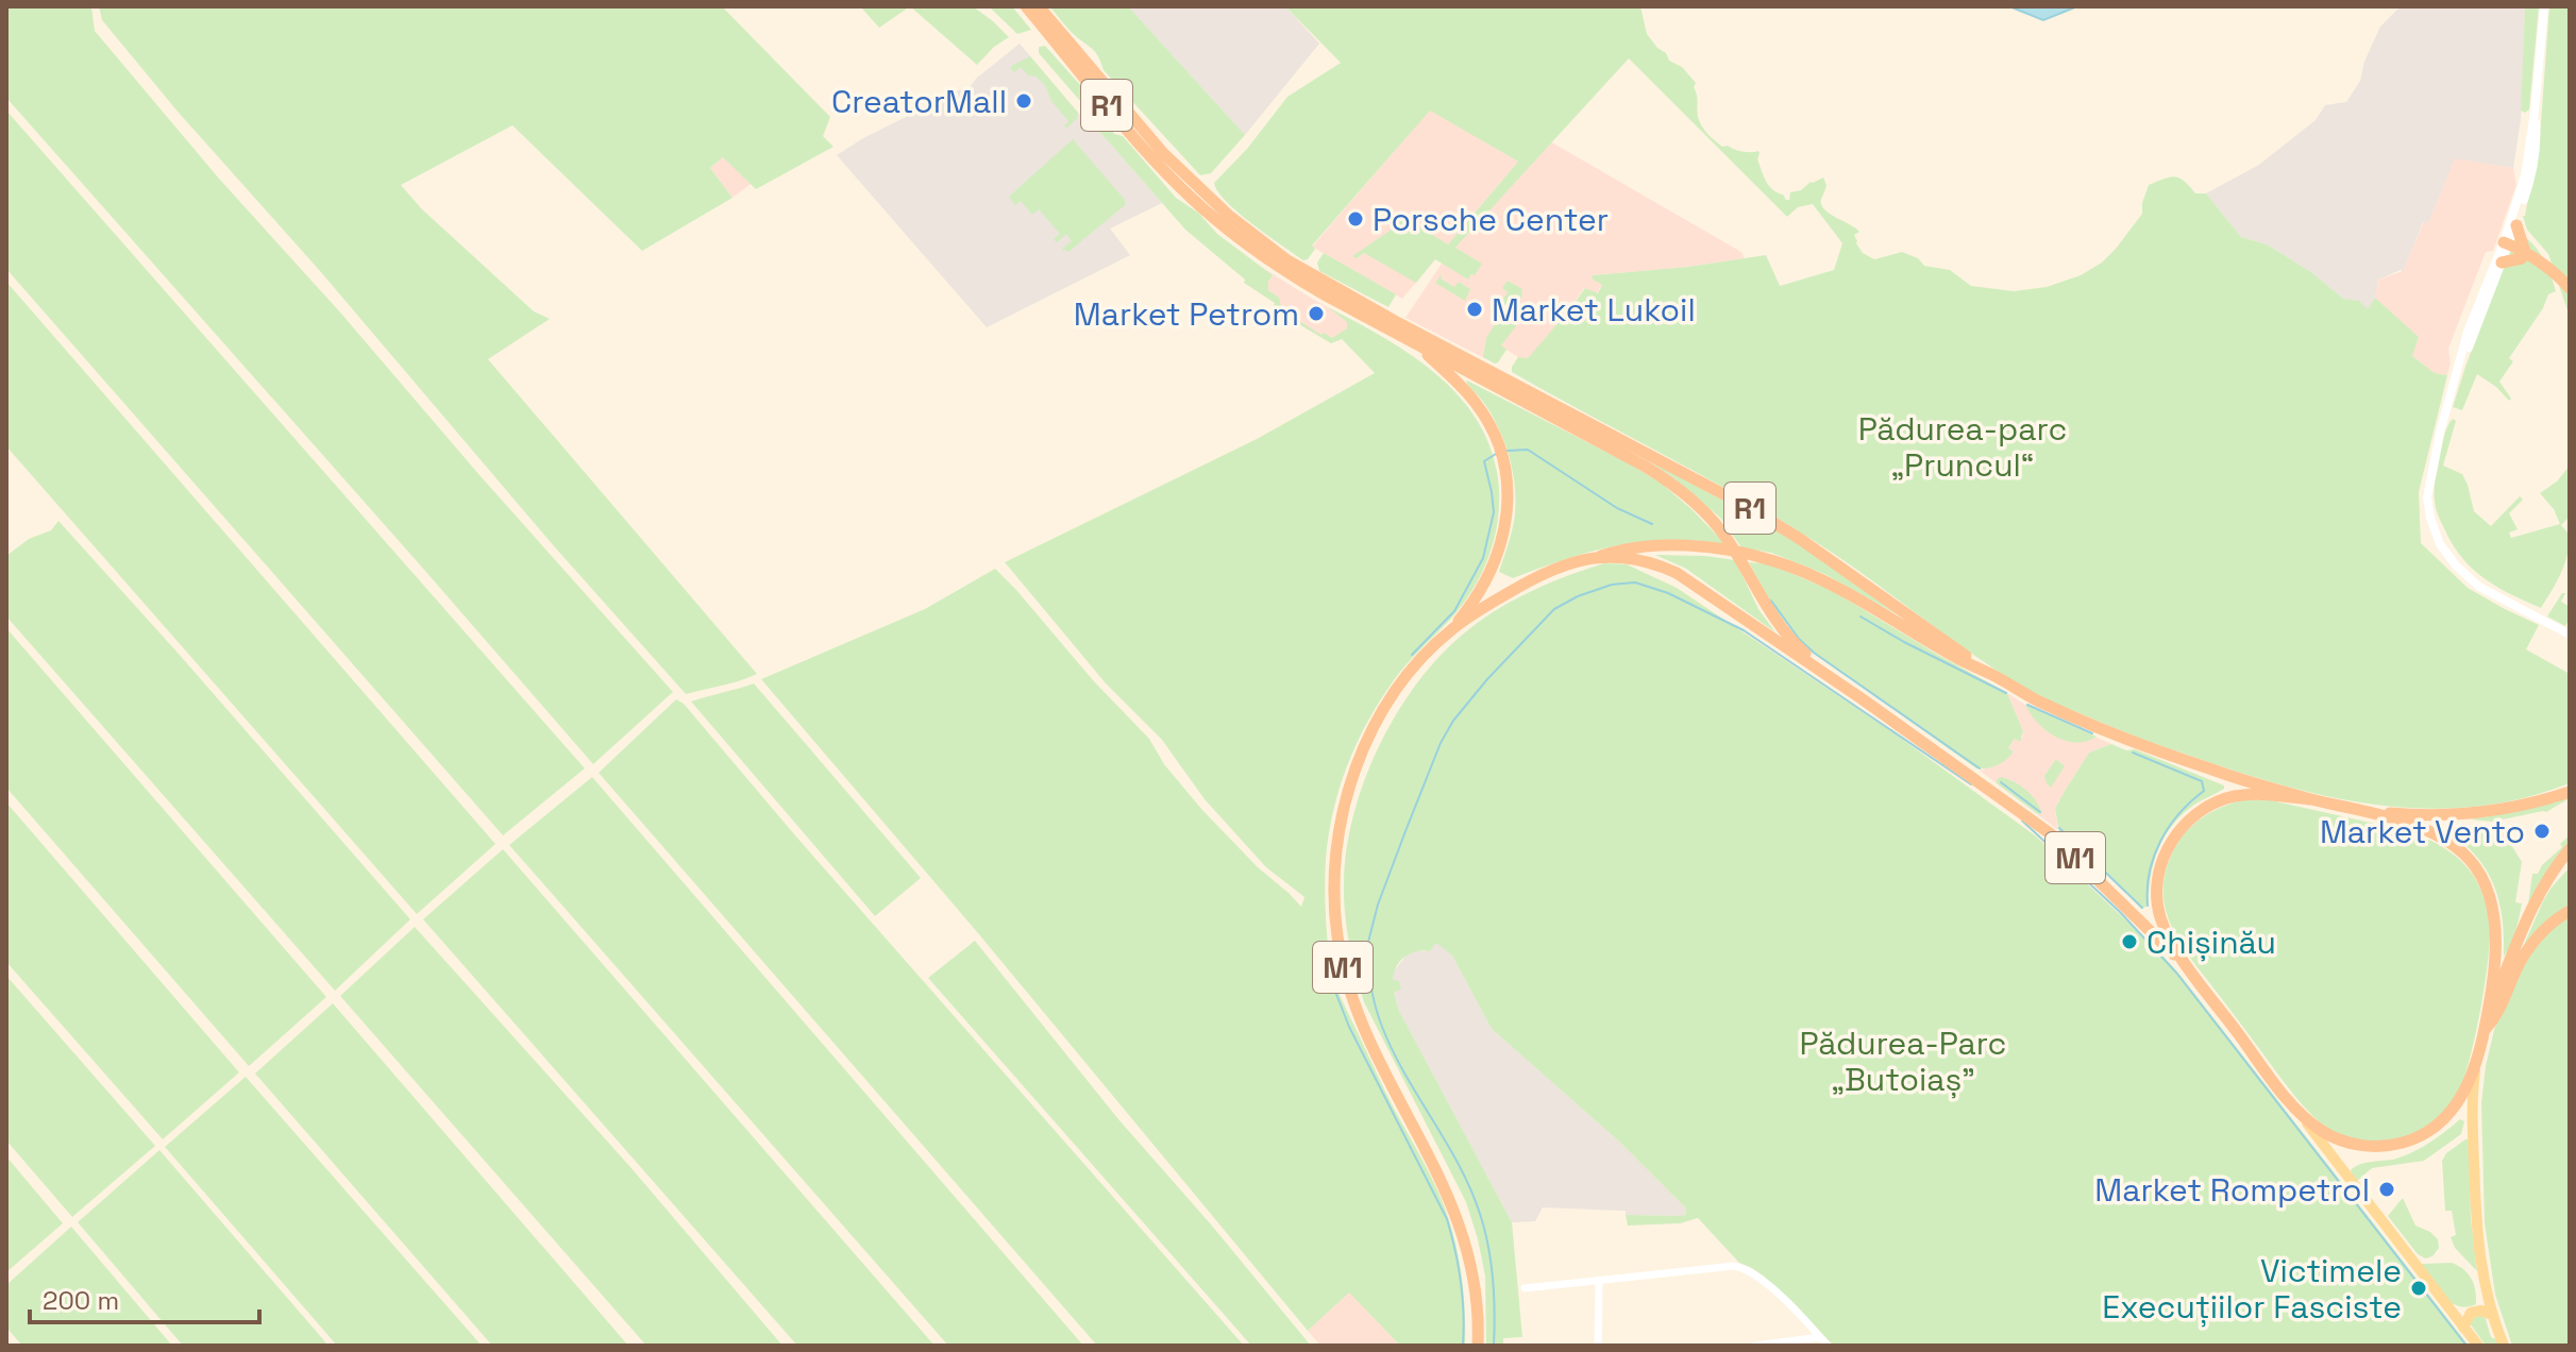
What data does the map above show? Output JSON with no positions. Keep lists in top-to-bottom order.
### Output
{
  "streets": {
    "highway": ["R1", "M1"]
  },
  "crossings": [
    ["R1", "M1"]
  ],
  "parks": ["Pădurea-parc „Pruncul“", "Pădurea-Parc „Butoiaș”"],
  "places": [
    "CreatorMall",
    "Porsche Center",
    "Market Lukoil",
    "Market Petrom",
    "Market Vento",
    "Chișinău",
    "Market Rompetrol",
    "Victimele Execuțiilor Fasciste"
  ],
  "scale_bar": "200 m"
}
